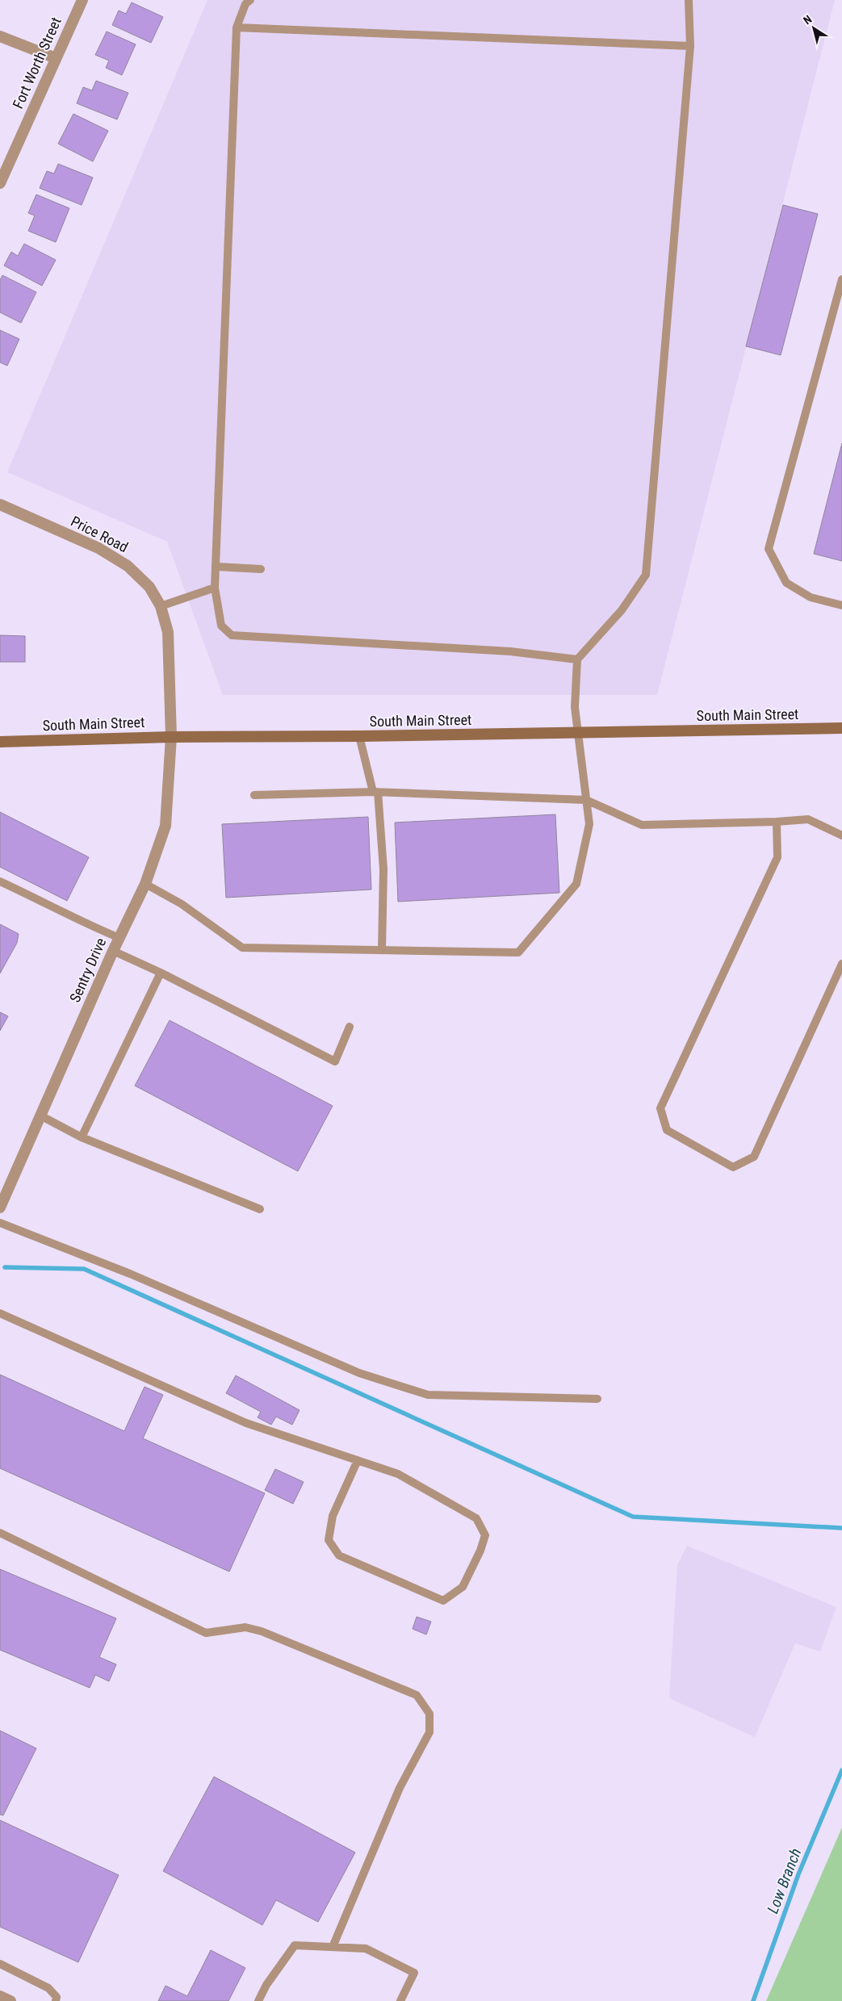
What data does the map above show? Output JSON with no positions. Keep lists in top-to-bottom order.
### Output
{
  "streets": {
    "main road": ["South Main Street"],
    "street": ["Fort Worth Street", "Price Road", "Sentry Drive"]
  },
  "crossings": [
    ["Price Road", "South Main Street"],
    ["Price Road", "Sentry Drive"],
    ["South Main Street", "Sentry Drive"]
  ],
  "water": ["Low Branch"],
  "north": "top left"
}
